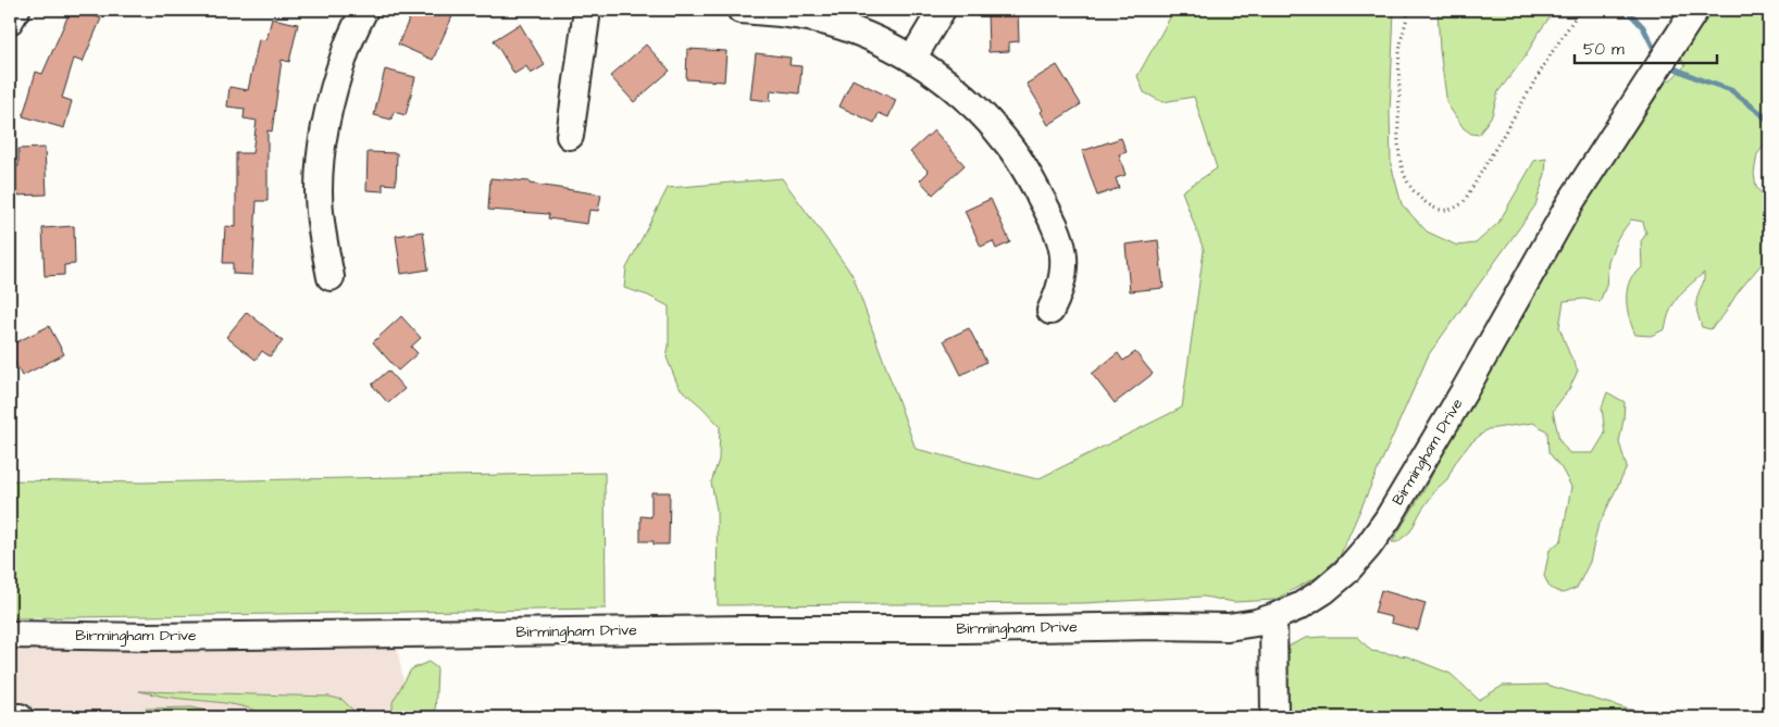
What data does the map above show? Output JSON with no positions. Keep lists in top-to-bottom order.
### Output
{
  "streets": {
    "street": ["Birmingham Drive"]
  },
  "scale_bar": "50 m"
}
